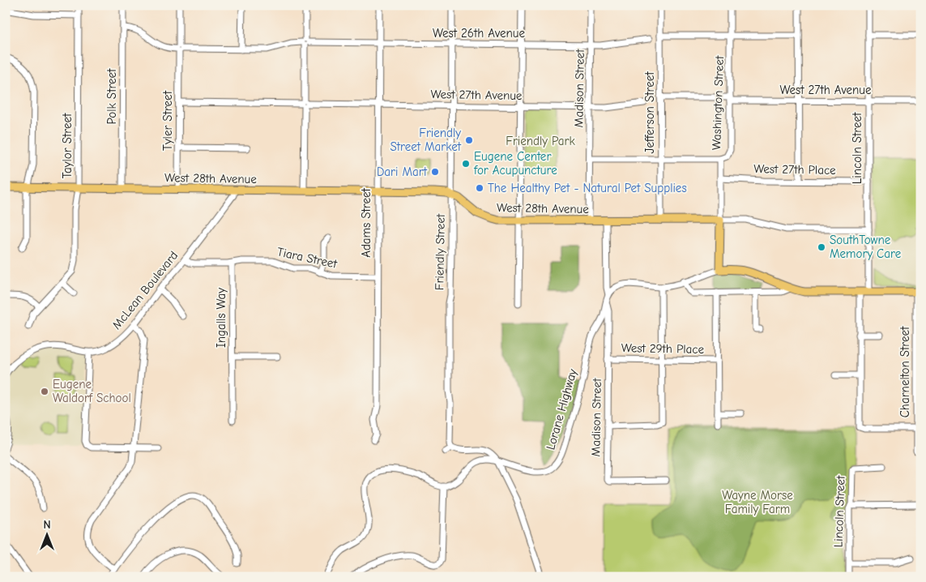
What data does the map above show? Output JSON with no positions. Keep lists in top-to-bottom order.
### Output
{
  "streets": {
    "main road": ["Washington Street", "West 28th Avenue"],
    "street": [
      "West 26th Avenue",
      "Madison Street",
      "West 27th Avenue",
      "Polk Street",
      "Jefferson Street",
      "Tyler Street",
      "Taylor Street",
      "Lincoln Street",
      "West 27th Place",
      "Adams Street",
      "Friendly Street",
      "Tiara Street",
      "McLean Boulevard",
      "Ingalls Way",
      "West 29th Place",
      "Charnelton Street",
      "Lorane Highway"
    ]
  },
  "crossings": [
    ["West 26th Avenue", "Madison Street"],
    ["West 26th Avenue", "Polk Street"],
    ["West 26th Avenue", "Tyler Street"],
    ["West 26th Avenue", "Adams Street"],
    ["West 26th Avenue", "Friendly Street"],
    ["Madison Street", "West 27th Avenue"],
    ["Madison Street", "West 28th Avenue"],
    ["Madison Street", "West 29th Place"],
    ["Madison Street", "Lorane Highway"],
    ["West 27th Avenue", "Washington Street"],
    ["West 27th Avenue", "Jefferson Street"],
    ["West 27th Avenue", "Tyler Street"],
    ["West 27th Avenue", "Lincoln Street"],
    ["West 27th Avenue", "Adams Street"],
    ["West 27th Avenue", "Friendly Street"],
    ["Polk Street", "West 28th Avenue"],
    ["Washington Street", "West 27th Place"],
    ["Washington Street", "West 28th Avenue"],
    ["Jefferson Street", "West 28th Avenue"],
    ["Tyler Street", "West 28th Avenue"],
    ["Taylor Street", "West 28th Avenue"],
    ["Lincoln Street", "West 27th Place"],
    ["Lincoln Street", "West 28th Avenue"],
    ["West 28th Avenue", "Adams Street"],
    ["West 28th Avenue", "Friendly Street"],
    ["West 28th Avenue", "McLean Boulevard"],
    ["Adams Street", "Tiara Street"],
    ["Tiara Street", "Ingalls Way"]
  ],
  "parks": ["Friendly Park", "Wayne Morse Family Farm"],
  "places": [
    "Friendly Street Market",
    "Eugene Center for Acupuncture",
    "Dari Mart",
    "The Healthy Pet - Natural Pet Supplies",
    "SouthTowne Memory Care",
    "Eugene Waldorf School"
  ],
  "north": "top"
}
